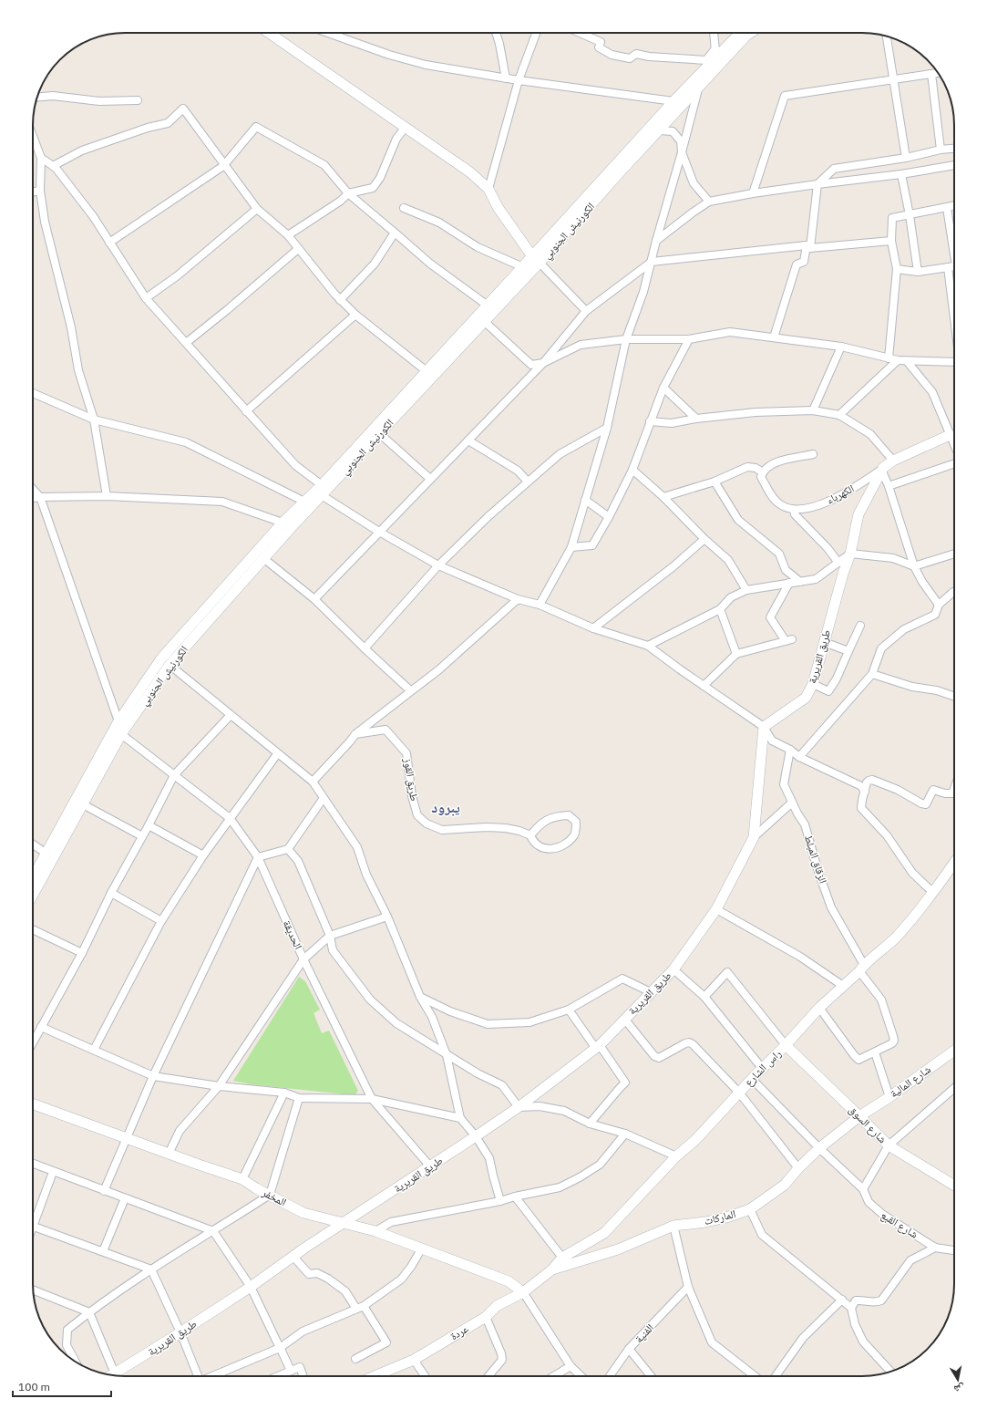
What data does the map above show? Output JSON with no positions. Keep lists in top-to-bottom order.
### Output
{
  "streets": {
    "street": [
      "الكورنيش الجنوبي",
      "الكهرباء",
      "طريق القريرية",
      "طريق القوز",
      "الزقاق المبلط",
      "الحديقة",
      "راس الشارع",
      "شارع المالية",
      "شارع السوق",
      "المخفر",
      "الماركات",
      "شارع القبع",
      "عردة",
      "الفنية"
    ]
  },
  "crossings": [
    ["الكورنيش الجنوبي", "الحديقة"],
    ["الكهرباء", "طريق القريرية"],
    ["طريق القريرية", "الحديقة"],
    ["طريق القريرية", "المخفر"],
    ["الزقاق المبلط", "راس الشارع"],
    ["راس الشارع", "شارع السوق"],
    ["راس الشارع", "الماركات"],
    ["راس الشارع", "شارع القبع"],
    ["راس الشارع", "عردة"],
    ["شارع المالية", "شارع السوق"],
    ["شارع المالية", "الماركات"],
    ["شارع السوق", "الماركات"],
    ["المخفر", "عردة"],
    ["الماركات", "شارع القبع"],
    ["الماركات", "عردة"]
  ],
  "districts": ["يبرود"],
  "scale_bar": "100 m",
  "north": "bottom"
}
